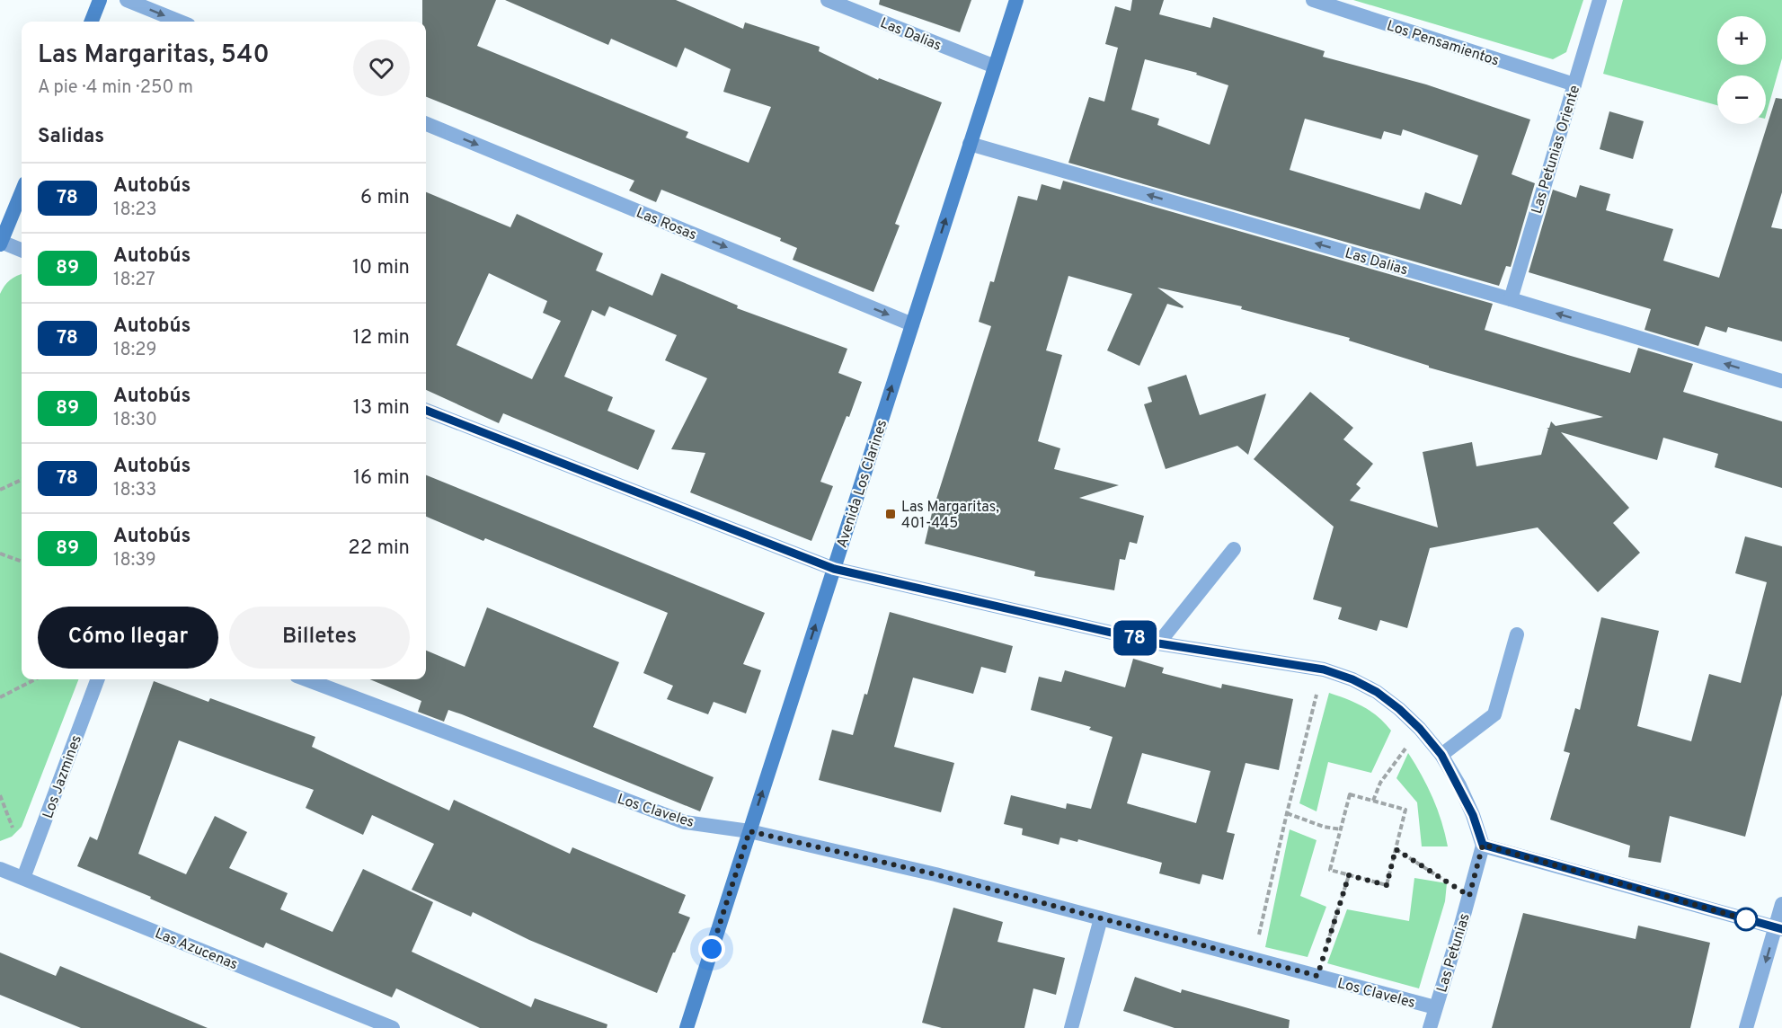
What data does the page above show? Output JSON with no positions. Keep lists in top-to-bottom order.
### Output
{
  "streets": {
    "main road": ["Avenida Los Clarines"],
    "street": [
      "Las Dalias",
      "Los Pensamientos",
      "Las Petunias Oriente",
      "Las Rosas",
      "Los Jazmines",
      "Los Claveles",
      "Las Azucenas",
      "Las Petunias"
    ]
  },
  "crossings": [
    ["Las Dalias", "Las Petunias Oriente"],
    ["Las Dalias", "Avenida Los Clarines"],
    ["Los Pensamientos", "Las Petunias Oriente"],
    ["Las Rosas", "Avenida Los Clarines"],
    ["Avenida Los Clarines", "Los Claveles"],
    ["Los Jazmines", "Las Azucenas"],
    ["Los Claveles", "Las Petunias"]
  ],
  "one_way": ["Las Dalias", "Las Rosas", "Avenida Los Clarines"],
  "places": {
    "transit": ["Las Margaritas, 401-445"]
  },
  "lines": ["bus line 78"],
  "page": {
    "on_map": "78",
    "map_buttons": ["+", "−"],
    "heading": [
      ["Las Margaritas, 540", "A pie · 4 min · 250 m"],
      "Salidas"
    ],
    "list": [
      {
        "mark": "78",
        "name": "Autobús",
        "note": "18:23",
        "value": "6 min"
      },
      {
        "mark": "89",
        "name": "Autobús",
        "note": "18:27",
        "value": "10 min"
      },
      {
        "mark": "78",
        "name": "Autobús",
        "note": "18:29",
        "value": "12 min"
      },
      {
        "mark": "89",
        "name": "Autobús",
        "note": "18:30",
        "value": "13 min"
      },
      {
        "mark": "78",
        "name": "Autobús",
        "note": "18:33",
        "value": "16 min"
      },
      {
        "mark": "89",
        "name": "Autobús",
        "note": "18:39",
        "value": "22 min"
      }
    ],
    "buttons": ["Cómo llegar", "Billetes"]
  }
}
